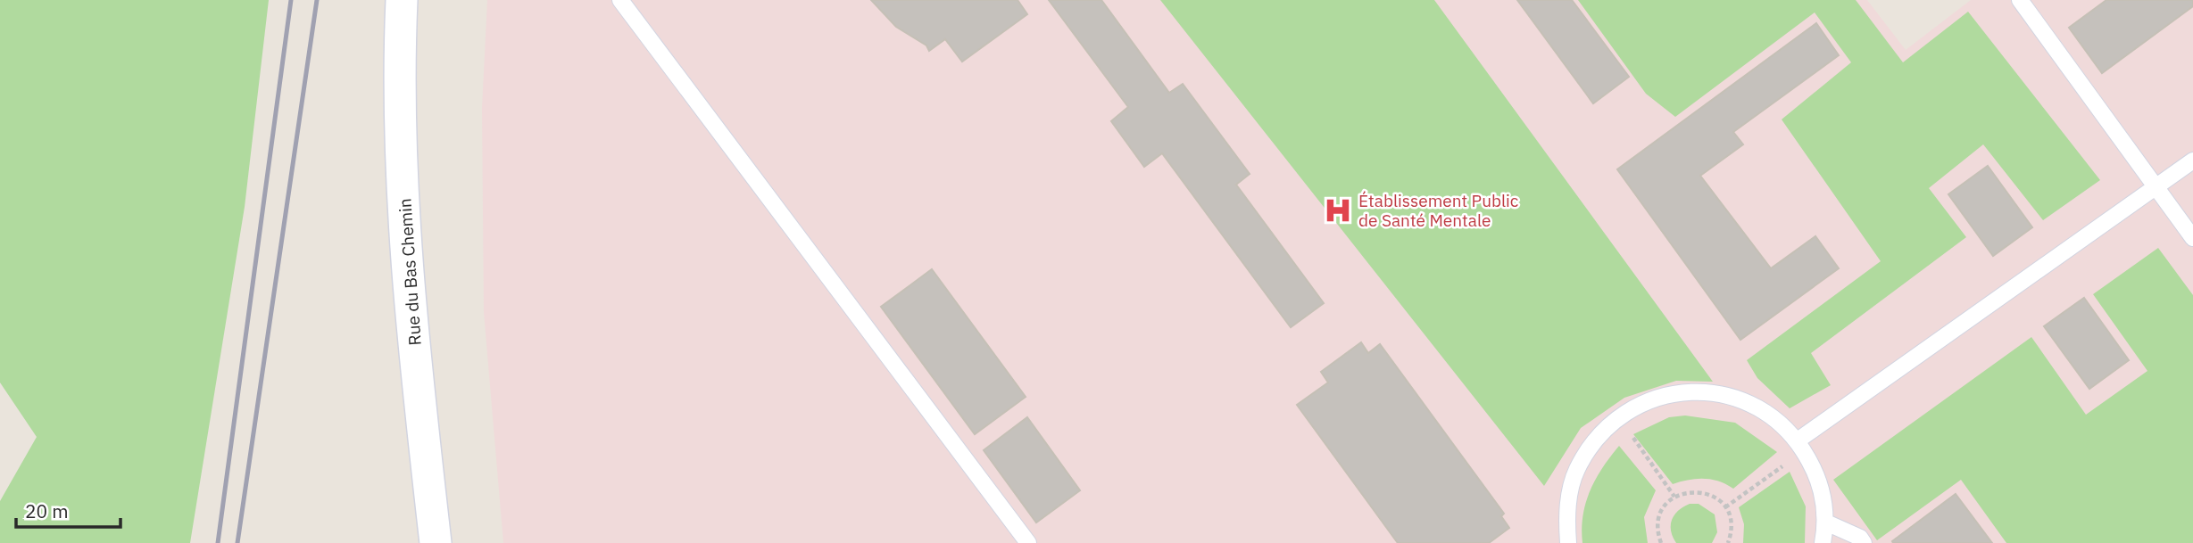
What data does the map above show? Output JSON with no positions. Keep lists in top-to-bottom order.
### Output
{
  "streets": {
    "street": ["Rue du Bas Chemin"]
  },
  "places": {
    "hospital": ["Établissement Public de Santé Mentale"]
  },
  "scale_bar": "20 m"
}
